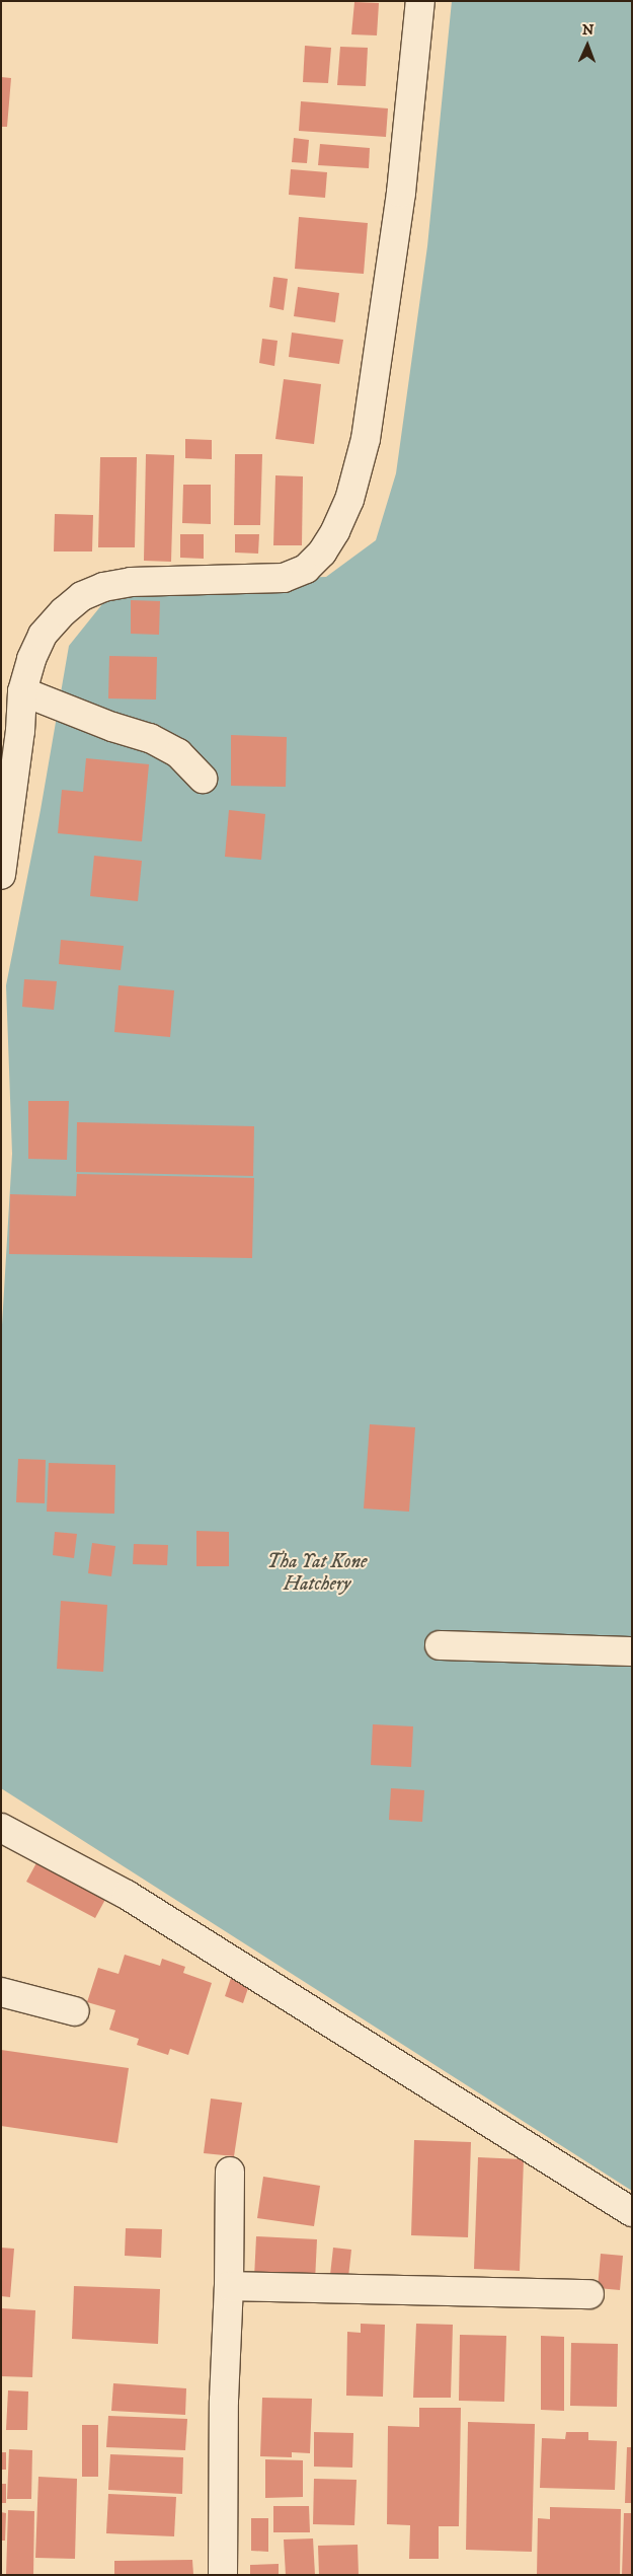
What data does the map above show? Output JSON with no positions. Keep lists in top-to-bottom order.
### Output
{
  "water": ["Tha Yat Kone Hatchery"],
  "north": "top"
}
